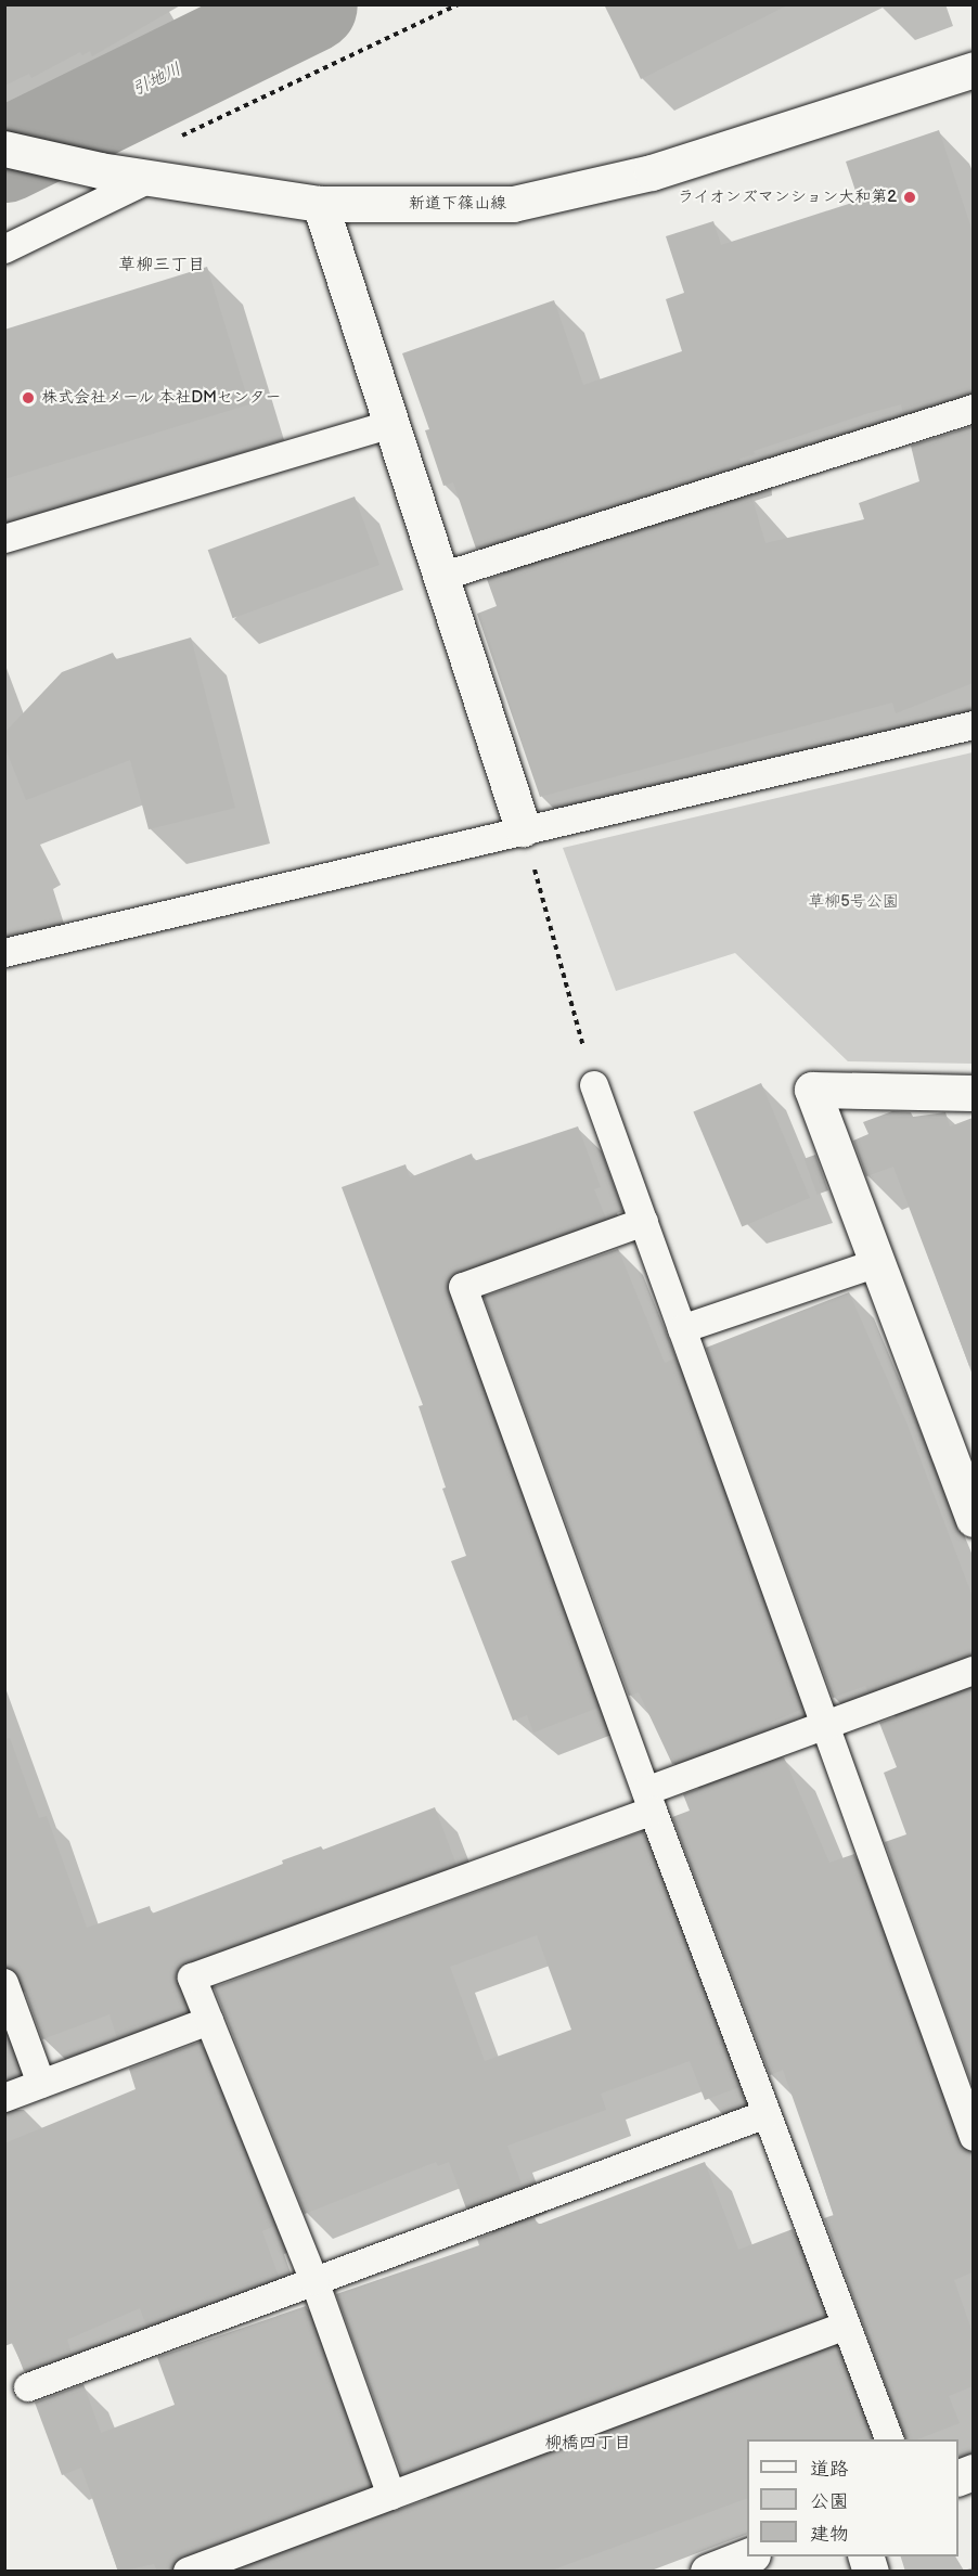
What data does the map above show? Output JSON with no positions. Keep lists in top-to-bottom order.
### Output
{
  "streets": {
    "street": ["新道下篠山線"]
  },
  "districts": ["草柳三丁目", "柳橋四丁目"],
  "water": ["引地川"],
  "parks": ["草柳5号公園"],
  "places": ["ライオンズマンション大和第2", "株式会社メール 本社DMセンター"],
  "legend": ["道路", "公園", "建物"]
}
